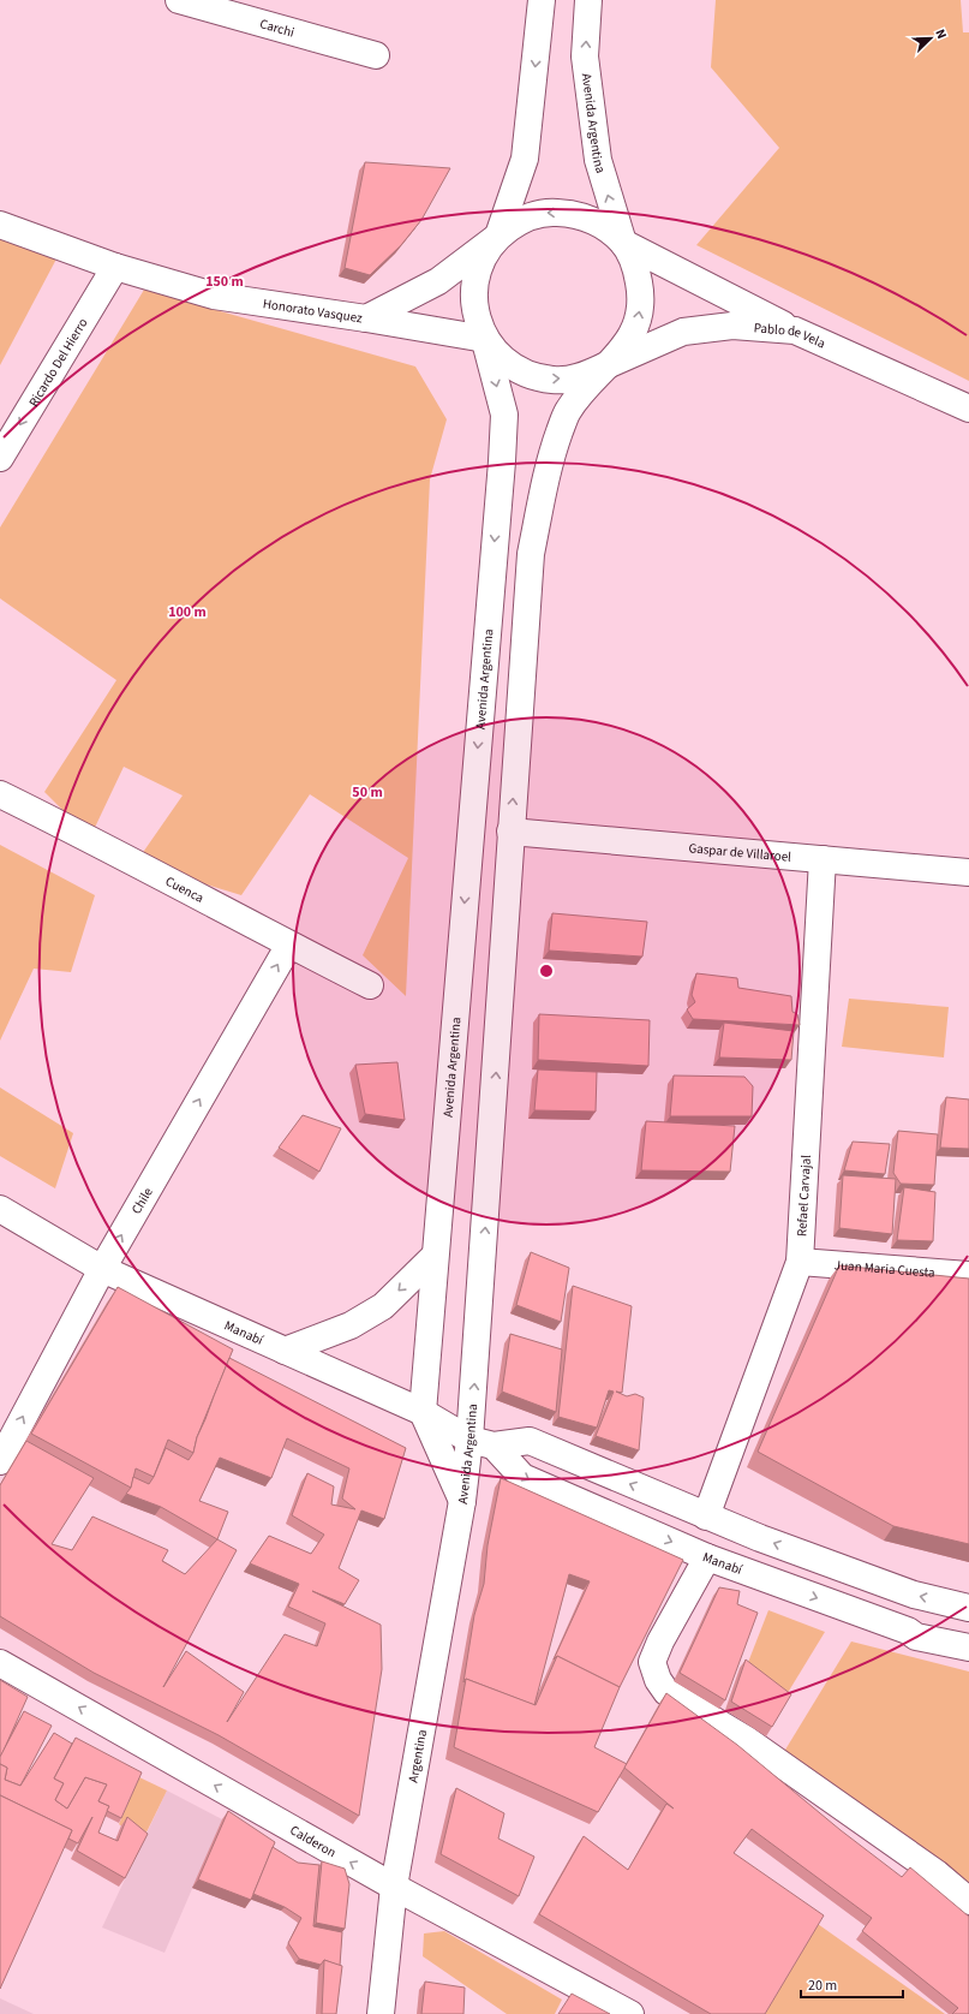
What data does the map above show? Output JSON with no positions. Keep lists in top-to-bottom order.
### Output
{
  "streets": {
    "street": [
      "Carchi",
      "Avenida Argentina",
      "Honorato Vasquez",
      "Pablo de Vela",
      "Ricardo Del Hierro",
      "Gaspar de Villaroel",
      "Cuenca",
      "Refael Carvajal",
      "Chile",
      "Juan Maria Cuesta",
      "Manabí",
      "Argentina",
      "Calderon"
    ]
  },
  "crossings": [
    ["Avenida Argentina", "Honorato Vasquez"],
    ["Avenida Argentina", "Pablo de Vela"],
    ["Avenida Argentina", "Gaspar de Villaroel"],
    ["Avenida Argentina", "Manabí"],
    ["Avenida Argentina", "Argentina"],
    ["Honorato Vasquez", "Pablo de Vela"],
    ["Honorato Vasquez", "Ricardo Del Hierro"],
    ["Gaspar de Villaroel", "Refael Carvajal"],
    ["Cuenca", "Chile"],
    ["Refael Carvajal", "Juan Maria Cuesta"],
    ["Chile", "Manabí"],
    ["Argentina", "Calderon"]
  ],
  "one_way": ["Ricardo Del Hierro", "Chile", "Calderon"],
  "scale_bar": "20 m",
  "north": "top right",
  "rings": ["150 m", "100 m", "50 m"]
}
